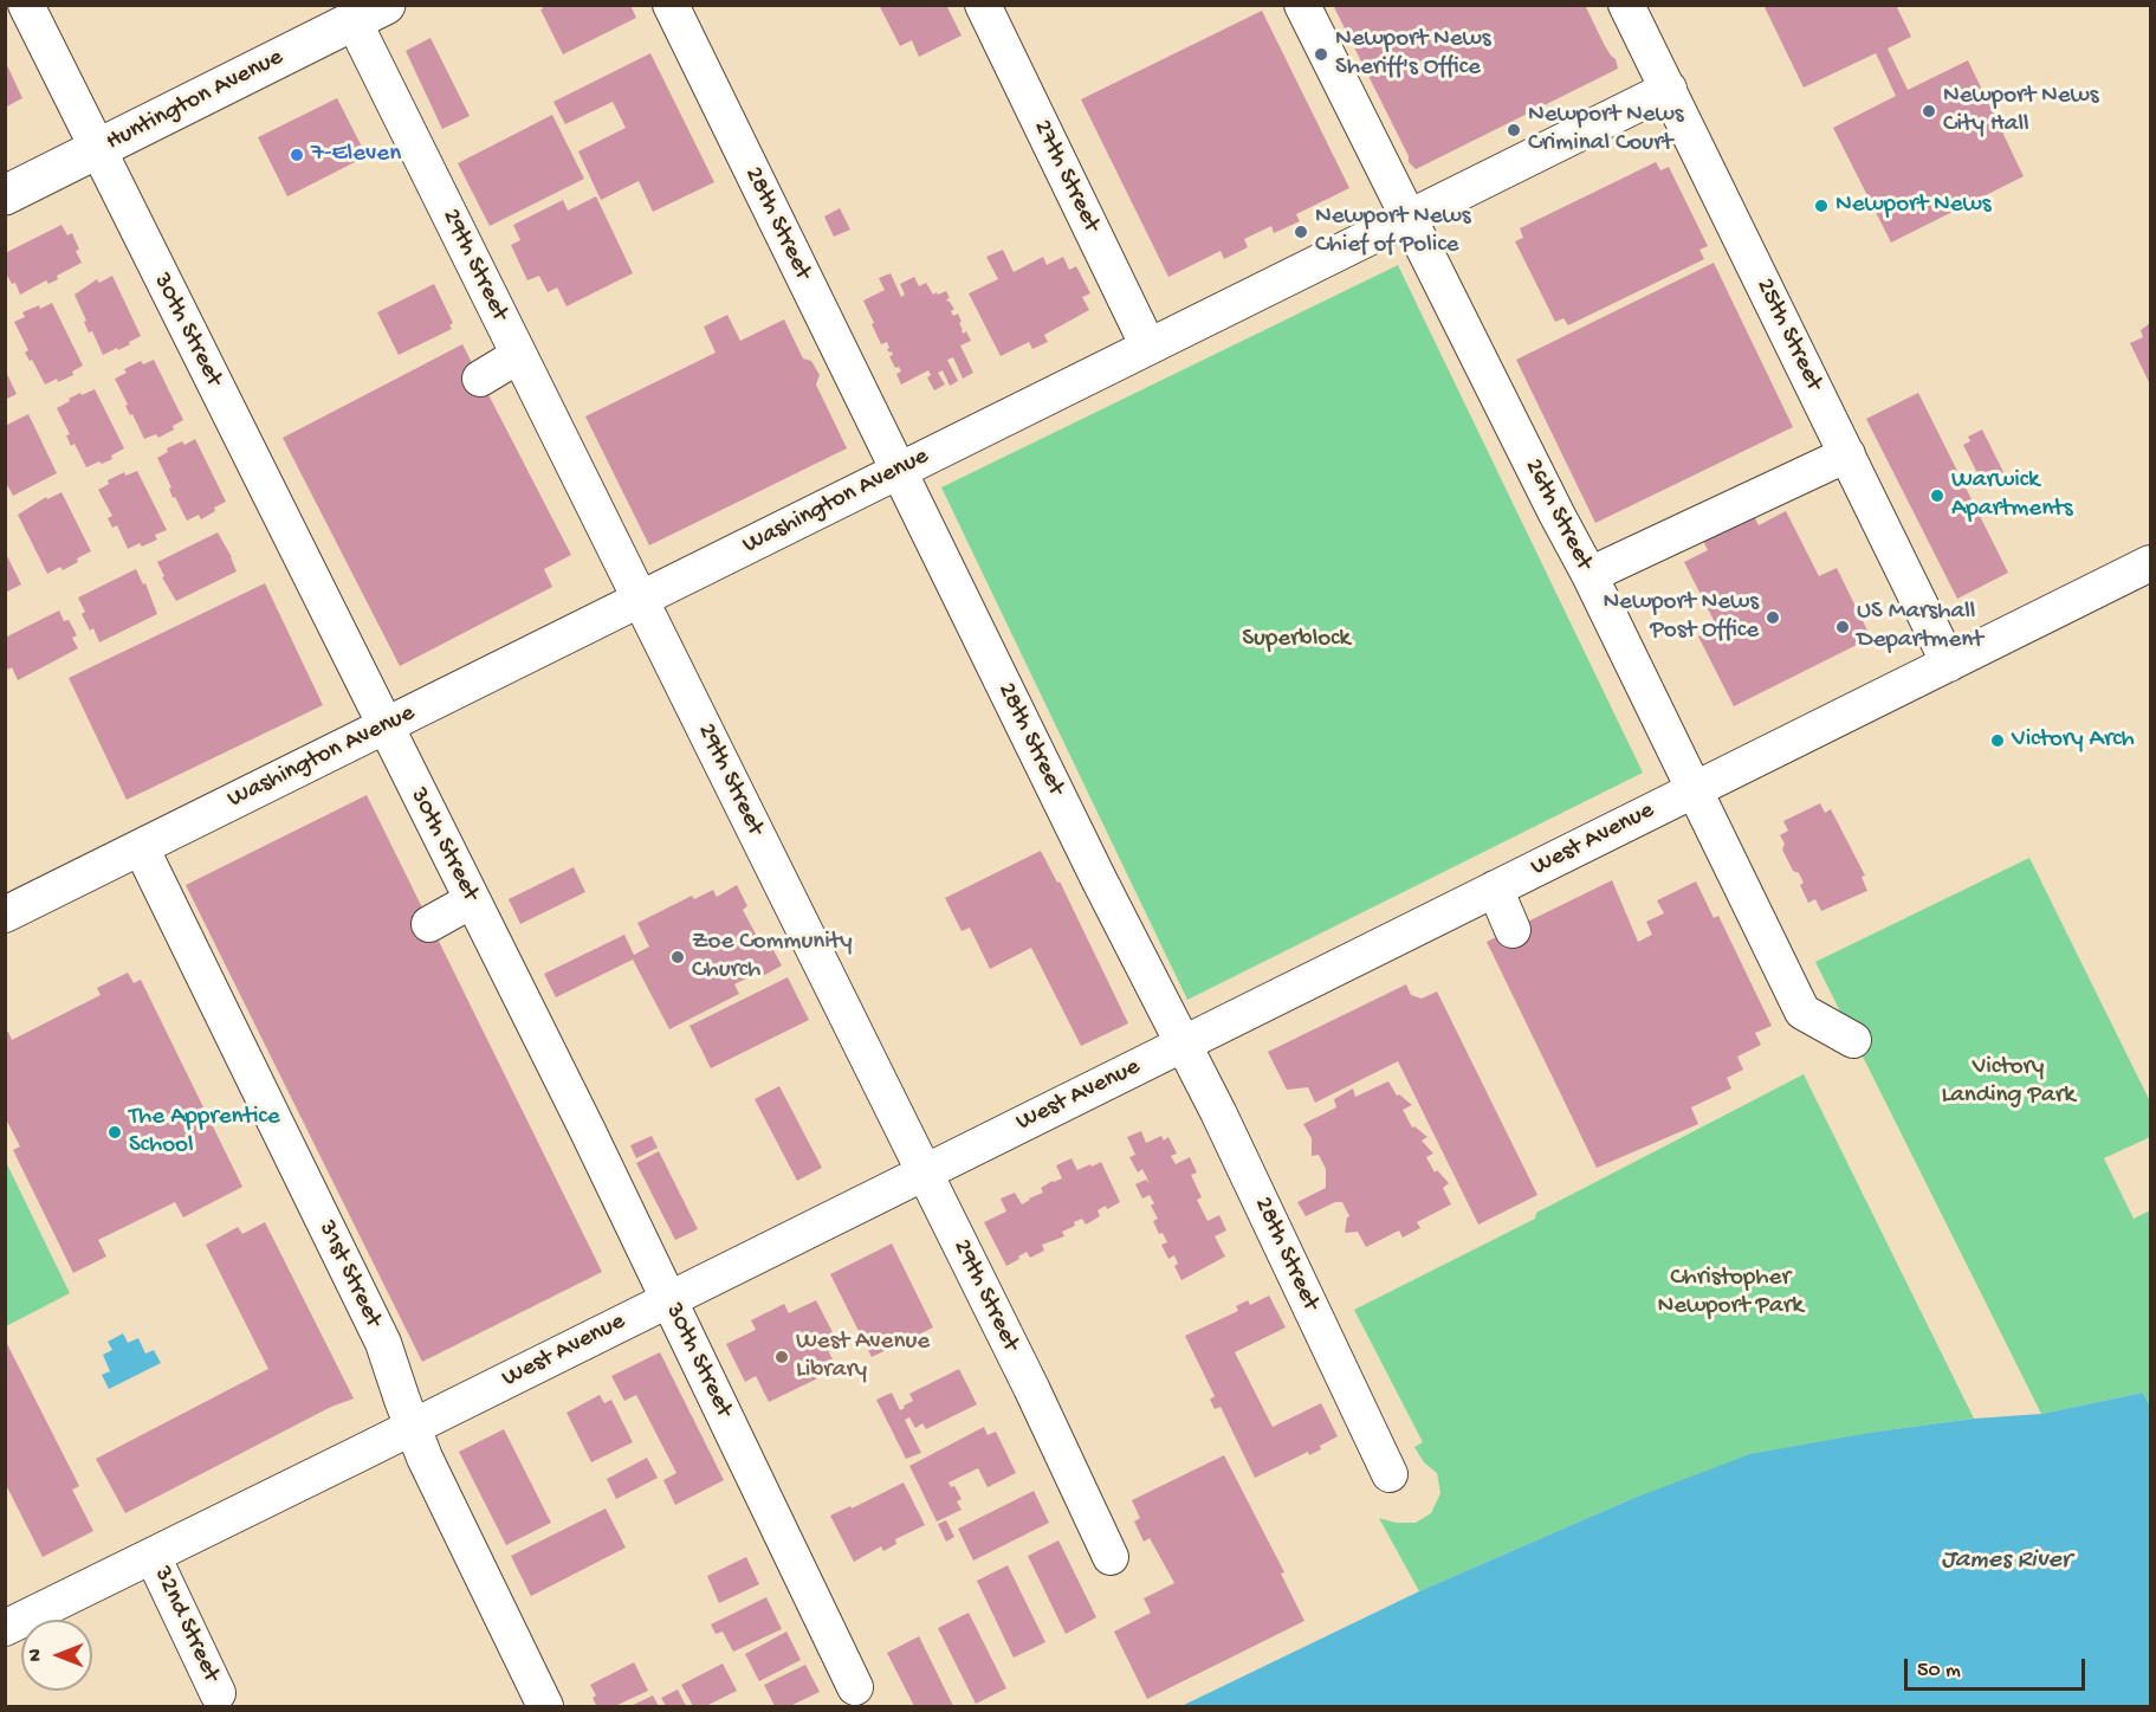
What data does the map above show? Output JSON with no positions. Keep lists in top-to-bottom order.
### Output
{
  "streets": {
    "main road": ["Huntington Avenue"],
    "street": [
      "27th Street",
      "28th Street",
      "29th Street",
      "30th Street",
      "25th Street",
      "Washington Avenue",
      "26th Street",
      "West Avenue",
      "31st Street",
      "32nd Street"
    ]
  },
  "crossings": [
    ["Huntington Avenue", "29th Street"],
    ["Huntington Avenue", "30th Street"],
    ["27th Street", "Washington Avenue"],
    ["28th Street", "Washington Avenue"],
    ["28th Street", "West Avenue"],
    ["29th Street", "Washington Avenue"],
    ["29th Street", "West Avenue"],
    ["30th Street", "Washington Avenue"],
    ["30th Street", "West Avenue"],
    ["25th Street", "Washington Avenue"],
    ["25th Street", "West Avenue"],
    ["Washington Avenue", "26th Street"],
    ["Washington Avenue", "31st Street"],
    ["26th Street", "West Avenue"],
    ["West Avenue", "31st Street"],
    ["West Avenue", "32nd Street"]
  ],
  "water": ["James River"],
  "parks": ["Superblock", "Victory Landing Park", "Christopher Newport Park"],
  "places": [
    "Newport News Sheriff's Office",
    "Newport News City Hall",
    "Newport News Criminal Court",
    "7-Eleven",
    "Newport News",
    "Newport News Chief of Police",
    "Warwick Apartments",
    "Newport News Post Office",
    "US Marshall Department",
    "Victory Arch",
    "Zoe Community Church",
    "The Apprentice School",
    "West Avenue Library"
  ],
  "scale_bar": "50 m",
  "north": "left"
}
